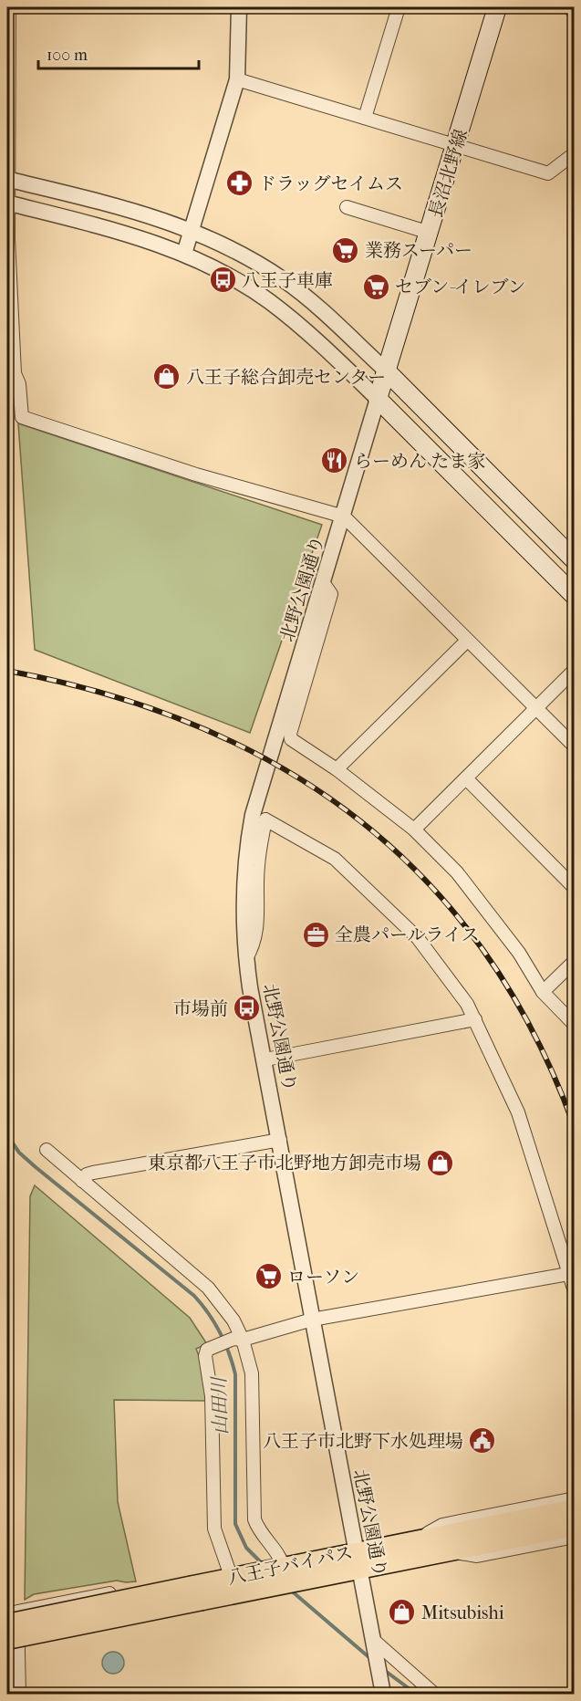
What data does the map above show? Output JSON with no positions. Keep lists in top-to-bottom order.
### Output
{
  "streets": {
    "highway": ["八王子バイパス"],
    "main road": ["長沼北野線"],
    "street": ["北野公園通り"]
  },
  "crossings": [
    ["長沼北野線", "北野公園通り"],
    ["北野公園通り", "八王子バイパス"]
  ],
  "water": ["山田川"],
  "places": {
    "pharmacy": ["ドラッグセイムス"],
    "supermarket": ["業務スーパー", "セブン-イレブン", "ローソン"],
    "bus stop": ["八王子車庫", "市場前"],
    "shop": ["八王子総合卸売センター", "東京都八王子市北野地方卸売市場", "Mitsubishi"],
    "restaurant": ["らーめん たま家"],
    "office": ["全農パールライス"],
    "public building": ["八王子市北野下水処理場"]
  },
  "scale_bar": "100 m"
}
